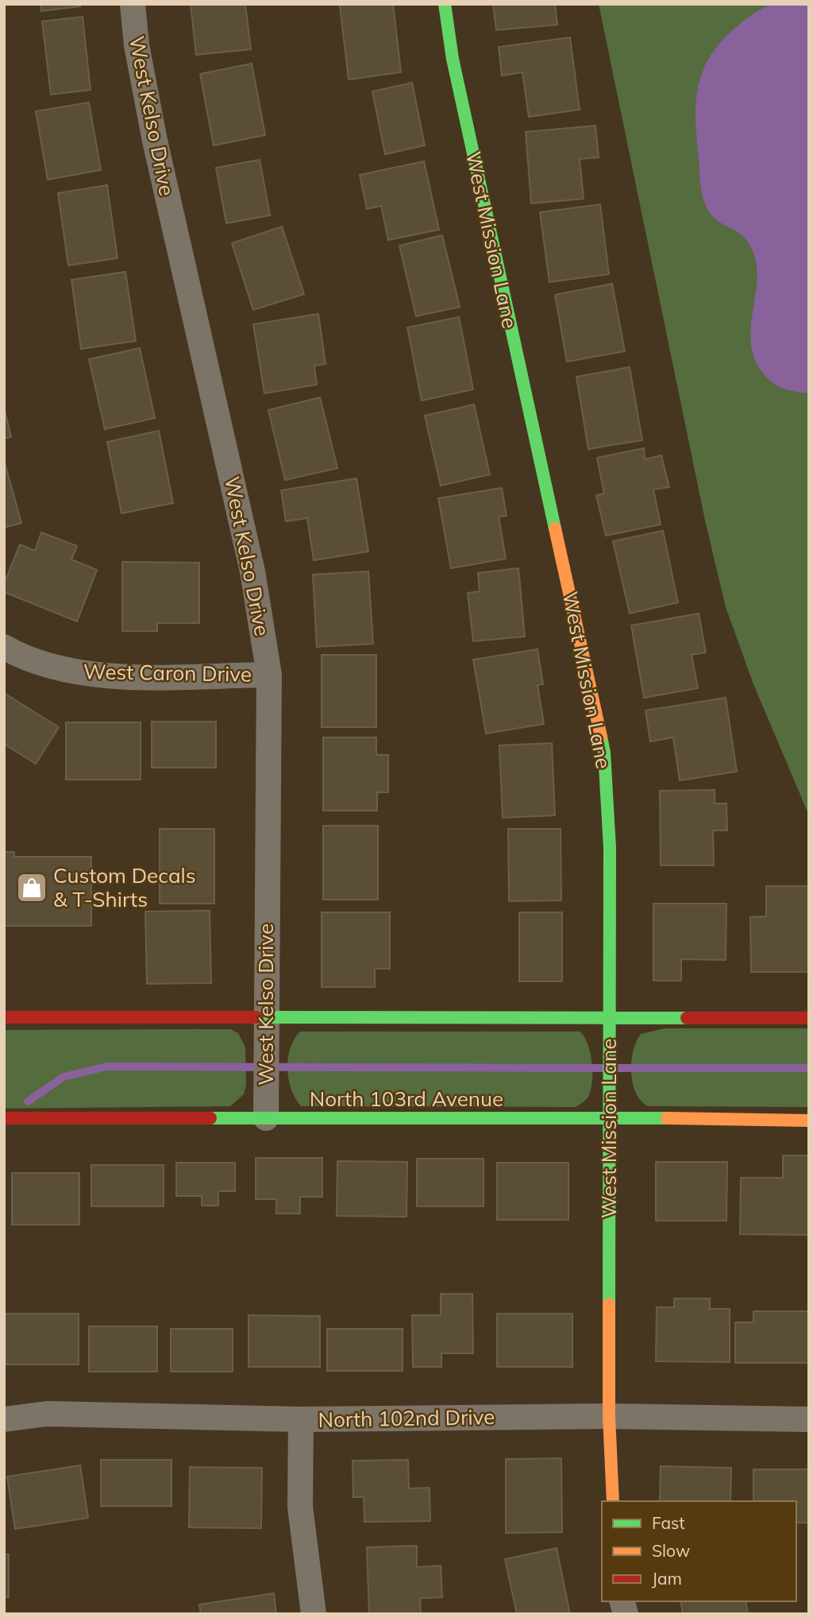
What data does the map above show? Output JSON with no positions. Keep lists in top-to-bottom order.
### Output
{
  "streets": {
    "street": [
      "West Kelso Drive",
      "West Mission Lane",
      "West Caron Drive",
      "North 103rd Avenue",
      "North 102nd Drive"
    ]
  },
  "crossings": [
    ["West Kelso Drive", "West Caron Drive"],
    ["West Kelso Drive", "North 103rd Avenue"],
    ["West Mission Lane", "North 103rd Avenue"],
    ["West Mission Lane", "North 102nd Drive"]
  ],
  "places": {
    "shop": ["Custom Decals & T-Shirts"]
  },
  "legend": ["Fast", "Slow", "Jam"]
}
